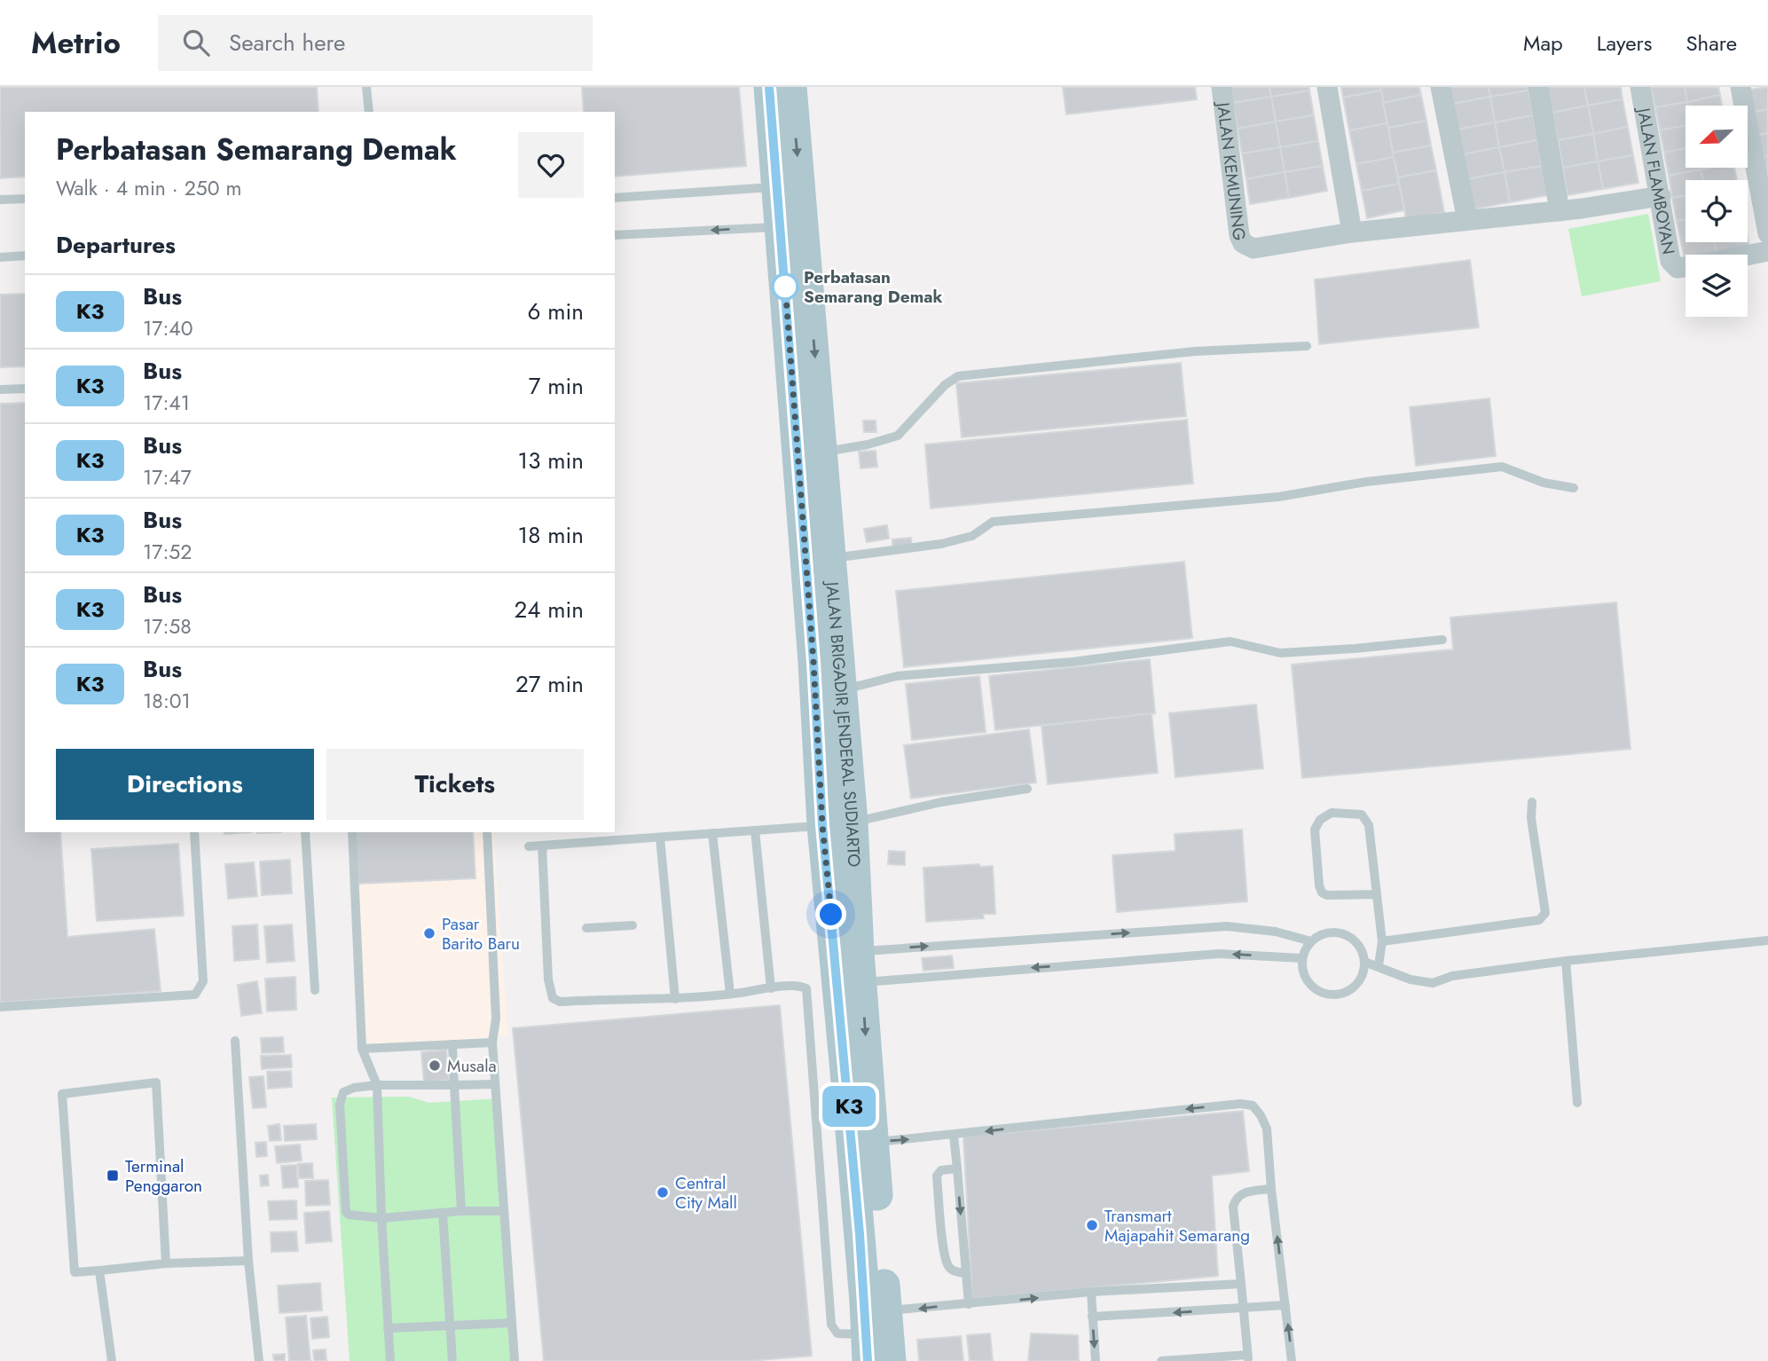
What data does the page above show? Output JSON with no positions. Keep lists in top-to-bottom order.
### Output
{
  "streets": {
    "main road": ["JALAN BRIGADIR JENDERAL SUDIARTO"],
    "street": ["JALAN KEMUNING", "JALAN FLAMBOYAN"]
  },
  "places": {
    "other": [
      "Perbatasan Semarang Demak",
      "Pasar Barito Baru",
      "Musala",
      "Central City Mall",
      "Transmart Majapahit Semarang"
    ],
    "transit": ["Terminal Penggaron"]
  },
  "lines": ["bus line K3"],
  "north": "bottom left",
  "page": {
    "header": "Metrio",
    "search": "Search here",
    "nav": ["Map", "Layers", "Share"],
    "on_map": "K3",
    "heading": [
      ["Perbatasan Semarang Demak", "Walk · 4 min · 250 m"],
      "Departures"
    ],
    "list": [
      {
        "mark": "K3",
        "name": "Bus",
        "note": "17:40",
        "value": "6 min"
      },
      {
        "mark": "K3",
        "name": "Bus",
        "note": "17:41",
        "value": "7 min"
      },
      {
        "mark": "K3",
        "name": "Bus",
        "note": "17:47",
        "value": "13 min"
      },
      {
        "mark": "K3",
        "name": "Bus",
        "note": "17:52",
        "value": "18 min"
      },
      {
        "mark": "K3",
        "name": "Bus",
        "note": "17:58",
        "value": "24 min"
      },
      {
        "mark": "K3",
        "name": "Bus",
        "note": "18:01",
        "value": "27 min"
      }
    ],
    "buttons": ["Directions", "Tickets"]
  }
}
